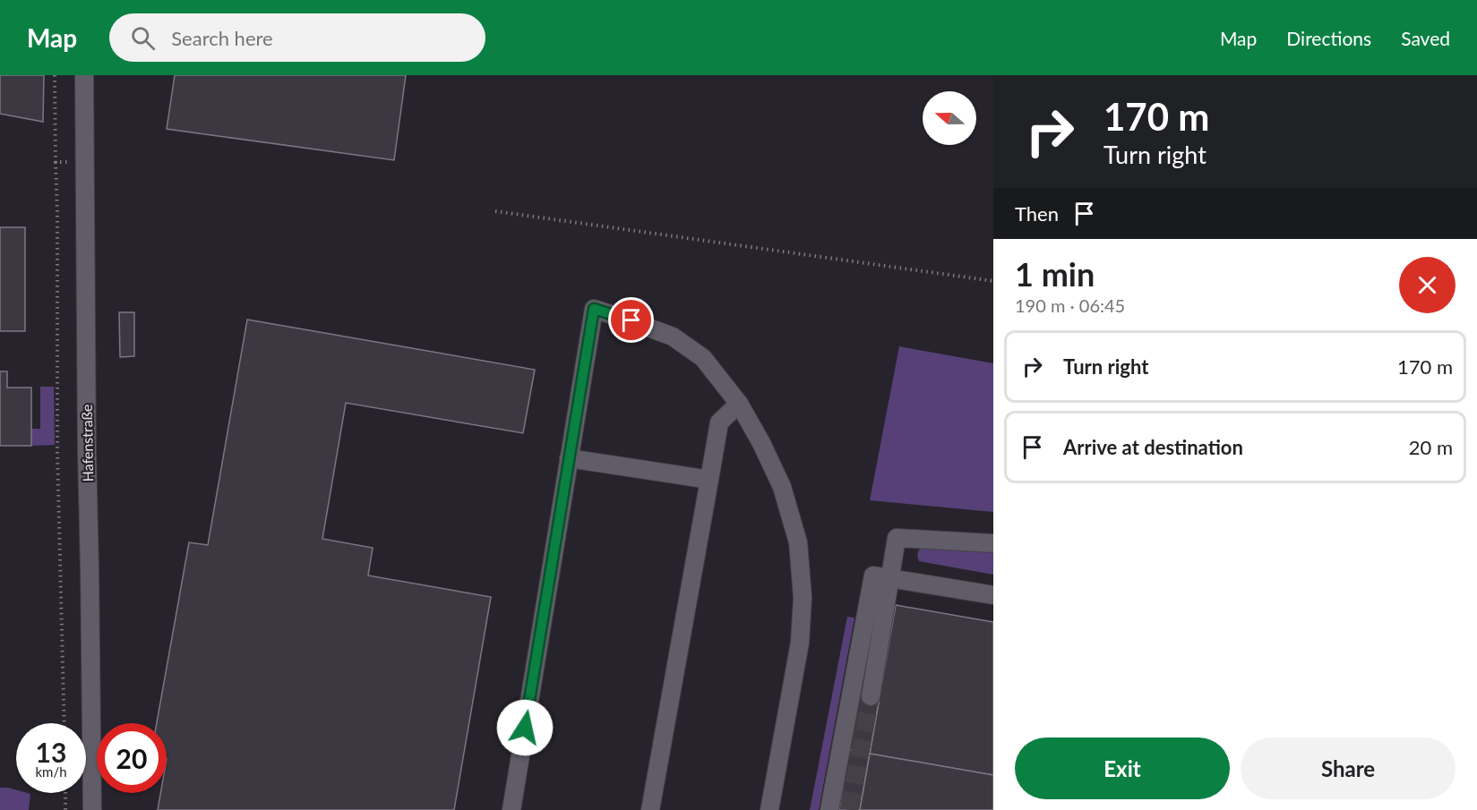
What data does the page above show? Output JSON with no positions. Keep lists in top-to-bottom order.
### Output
{
  "streets": {
    "street": ["Hafenstraße"]
  },
  "north": "left",
  "page": {
    "header": "Map",
    "search": "Search here",
    "nav": ["Map", "Directions", "Saved"],
    "turn": ["170 m", "Turn right"],
    "then": "Then",
    "heading": ["1 min", "190 m · 06:45"],
    "list": [
      {
        "name": "Turn right",
        "value": "170 m"
      },
      {
        "name": "Arrive at destination",
        "value": "20 m"
      }
    ],
    "speed": "13 km/h",
    "limit": "20",
    "buttons": ["Exit", "Share"]
  }
}
